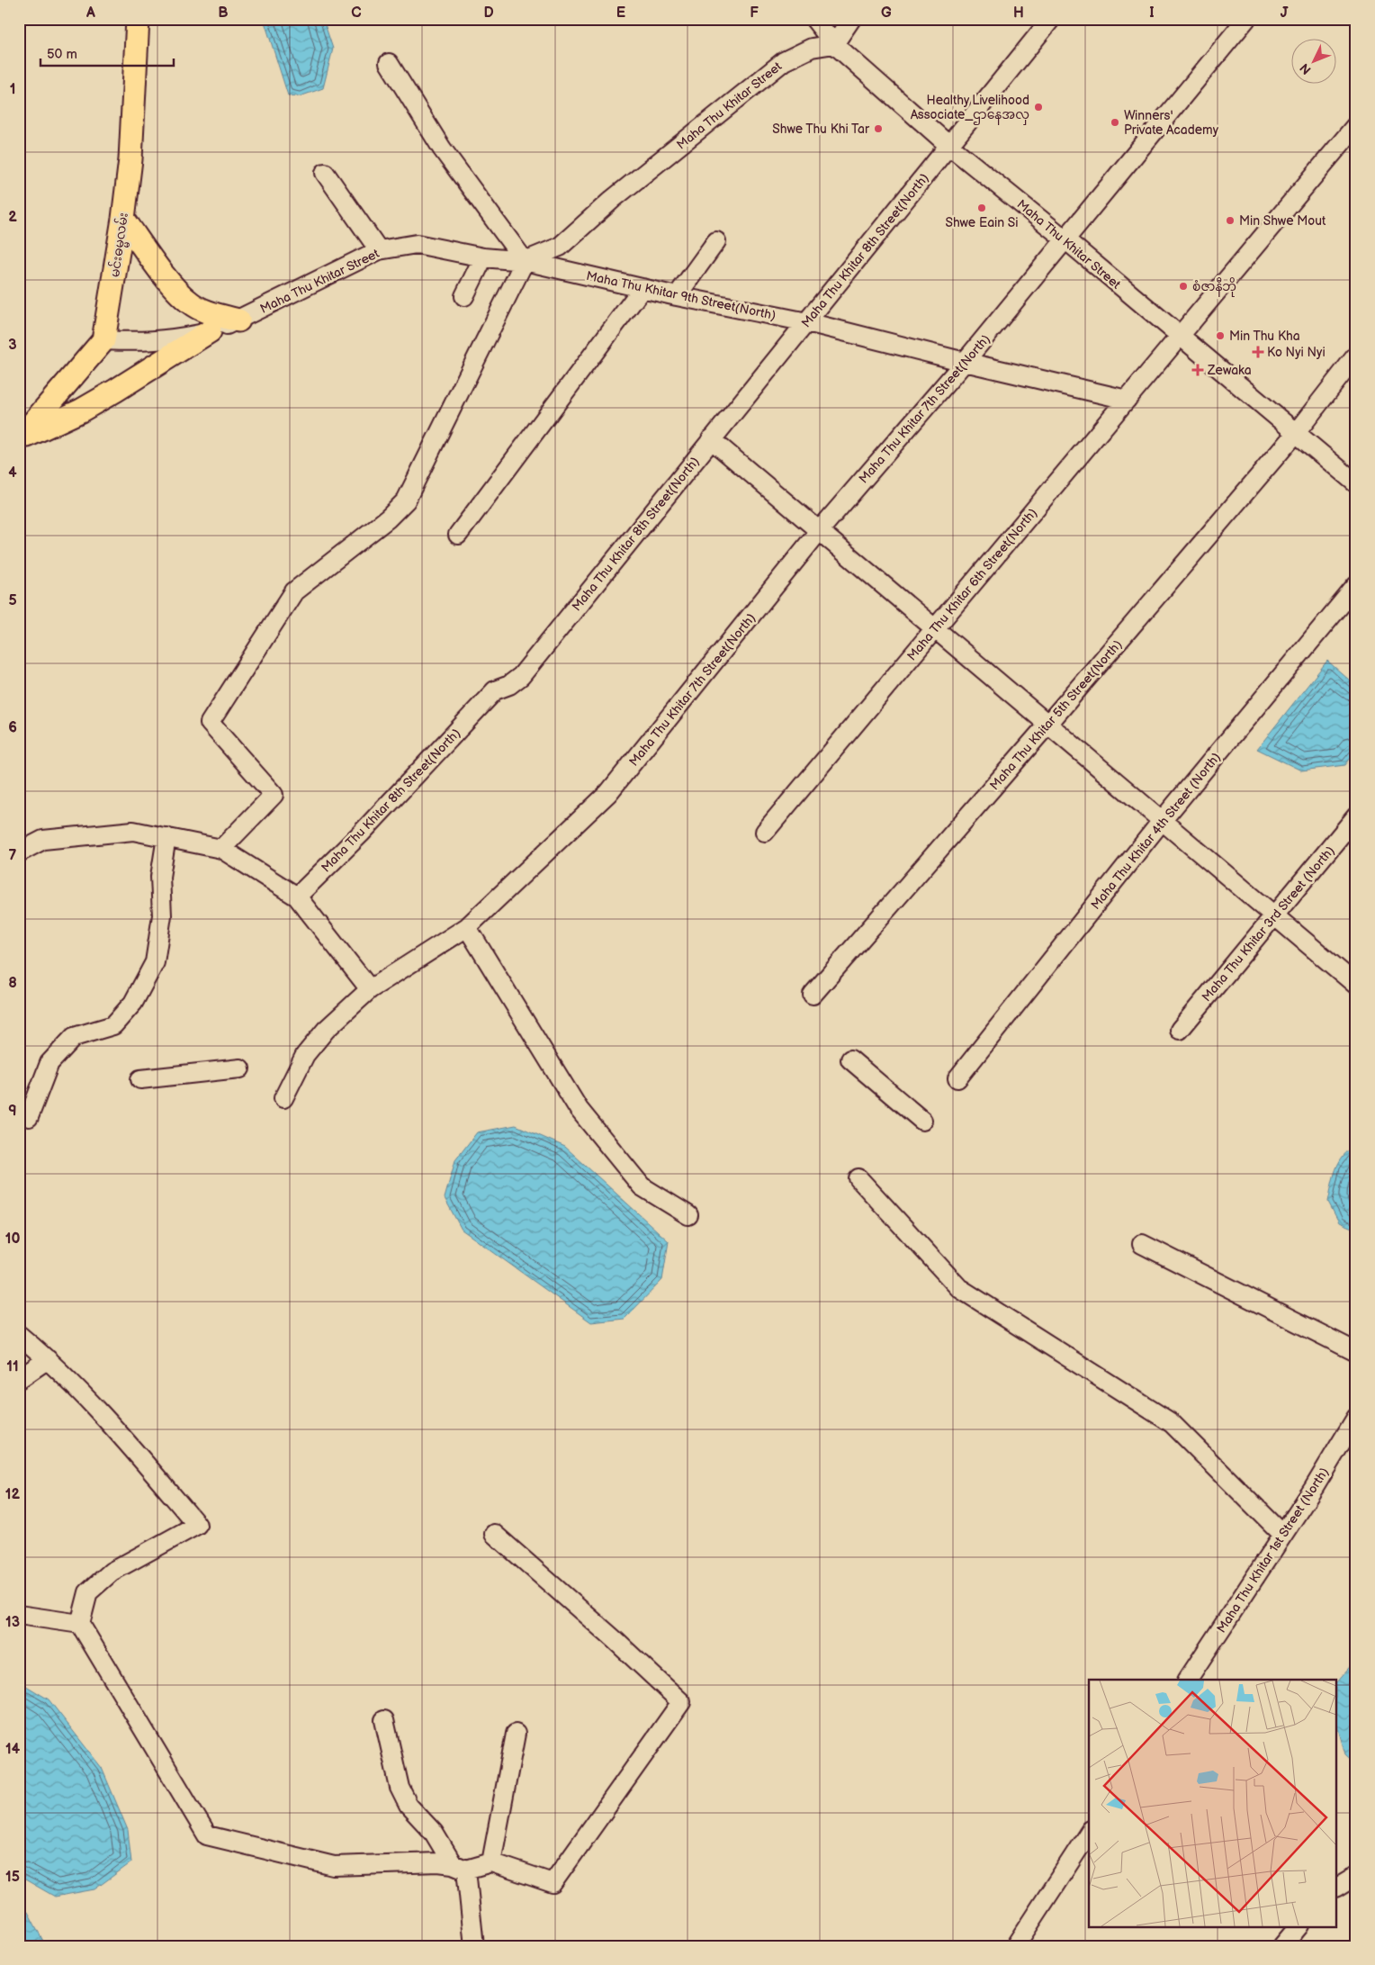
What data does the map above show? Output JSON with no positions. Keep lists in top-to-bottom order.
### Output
{
  "streets": {
    "main road": ["မင်းဓမ္မလမ်း"],
    "street": [
      "Maha Thu Khitar Street",
      "Maha Thu Khitar 8th Street(North)",
      "Maha Thu Khitar 9th Street(North)",
      "Maha Thu Khitar 7th Street(North)",
      "Maha Thu Khitar 6th Street(North)",
      "Maha Thu Khitar 5th Street(North)",
      "Maha Thu Khitar 4th Street (North)",
      "Maha Thu Khitar 3rd Street (North)",
      "Maha Thu Khitar 1st Street (North)"
    ]
  },
  "crossings": [
    ["Maha Thu Khitar Street", "မင်းဓမ္မလမ်း"],
    ["Maha Thu Khitar Street", "Maha Thu Khitar 8th Street(North)"],
    ["Maha Thu Khitar Street", "Maha Thu Khitar 9th Street(North)"],
    ["Maha Thu Khitar Street", "Maha Thu Khitar 7th Street(North)"],
    ["Maha Thu Khitar Street", "Maha Thu Khitar 6th Street(North)"],
    ["Maha Thu Khitar Street", "Maha Thu Khitar 5th Street(North)"],
    ["Maha Thu Khitar 8th Street(North)", "Maha Thu Khitar 9th Street(North)"],
    ["Maha Thu Khitar 9th Street(North)", "Maha Thu Khitar 7th Street(North)"],
    ["Maha Thu Khitar 9th Street(North)", "Maha Thu Khitar 6th Street(North)"]
  ],
  "places": {
    "other": [
      "Healthy Livelihood Associate_ဌာနေအလှ",
      "Winners' Private Academy",
      "Shwe Thu Khi Tar",
      "Shwe Eain Si",
      "Min Shwe Mout",
      "စံဇာနီဘို",
      "Min Thu Kha"
    ],
    "health": ["Ko Nyi Nyi", "Zewaka"]
  },
  "scale_bar": "50 m",
  "north": "bottom left",
  "grid": {
    "columns": [
      "A",
      "B",
      "C",
      "D",
      "E",
      "F",
      "G",
      "H",
      "I",
      "J"
    ],
    "rows": [
      "1",
      "2",
      "3",
      "4",
      "5",
      "6",
      "7",
      "8",
      "9",
      "10",
      "11",
      "12",
      "13",
      "14",
      "15"
    ]
  }
}
